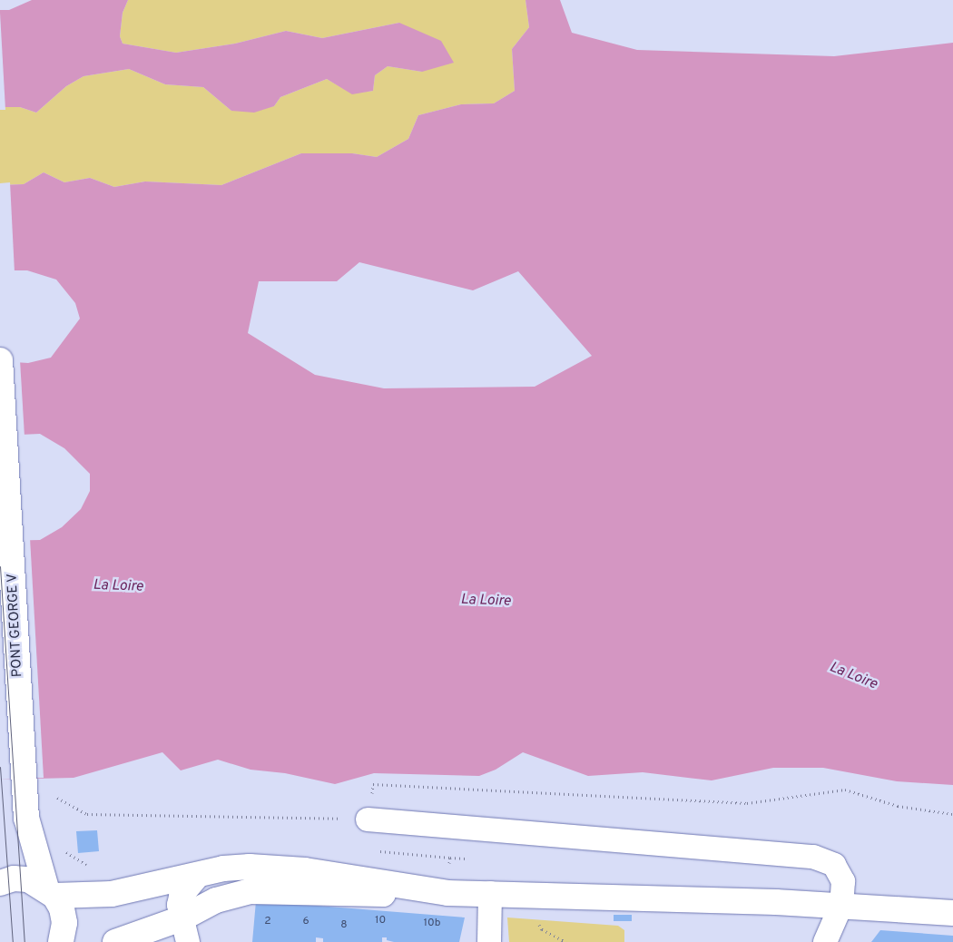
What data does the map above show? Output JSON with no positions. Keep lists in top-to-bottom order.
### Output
{
  "streets": {
    "main road": ["PONT GEORGE V"]
  },
  "water": ["La Loire"],
  "house_numbers": [
    "10",
    "2",
    "6",
    "10b",
    "8"
  ]
}
